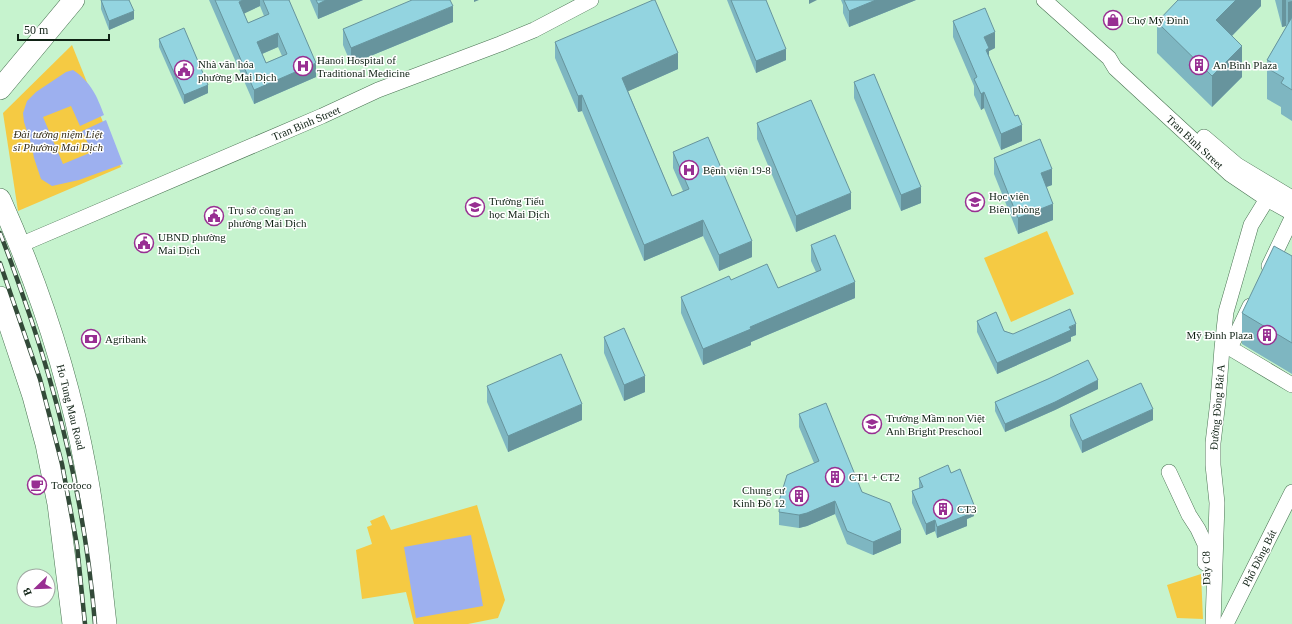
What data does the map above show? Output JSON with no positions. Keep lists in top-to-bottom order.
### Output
{
  "streets": {
    "highway": ["Ho Tung Mau Road"],
    "street": [
      "Tran Binh Street",
      "Đường Đồng Bát A",
      "Phố Đồng Bát",
      "Dãy C8"
    ]
  },
  "crossings": [
    ["Tran Binh Street", "Ho Tung Mau Road"],
    ["Tran Binh Street", "Đường Đồng Bát A"]
  ],
  "parks": ["Đài tưởng niệm Liệt sĩ Phường Mai Dịch"],
  "places": {
    "shop": ["Chợ Mỹ Đình"],
    "building": [
      "An Bình Plaza",
      "Mỹ Đình Plaza",
      "CT1 + CT2",
      "Chung cư Kinh Đô 12",
      "CT3"
    ],
    "hospital": ["Hanoi Hospital of Traditional Medicine", "Bệnh viện 19-8"],
    "public building": ["Nhà văn hóa phường Mai Dịch", "Trụ sở công an phường Mai Dịch", "UBND phường Mai Dịch"],
    "school or university": ["Học viện Biên phòng", "Trường Tiểu học Mai Dịch", "Trường Mầm non Việt Anh Bright Preschool"],
    "bank": ["Agribank"],
    "cafe": ["Tocotoco"]
  },
  "scale_bar": "50 m",
  "north": "bottom left"
}
